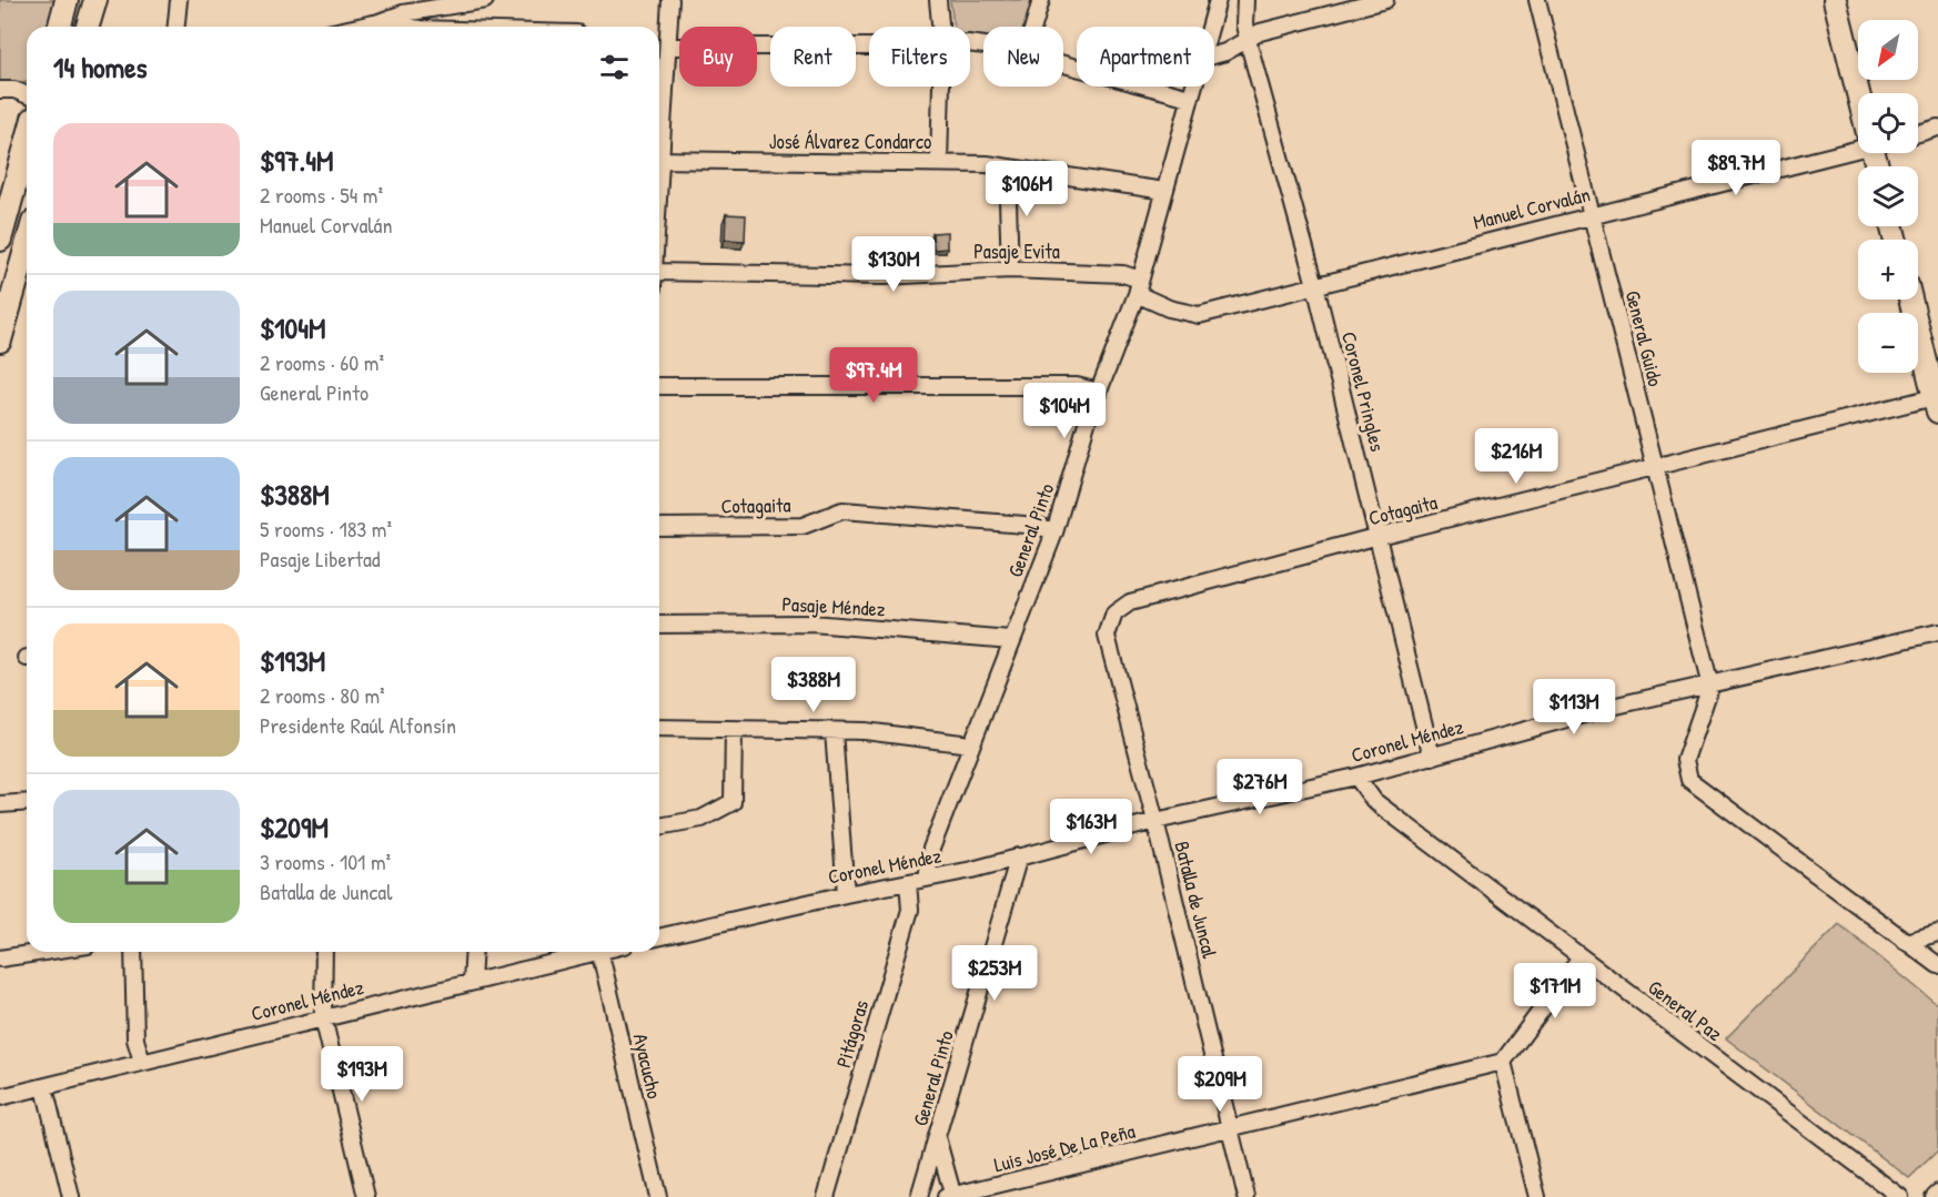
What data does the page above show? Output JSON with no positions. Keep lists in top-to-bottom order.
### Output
{
  "streets": {
    "street": [
      "José Álvarez Condarco",
      "Manuel Corvalán",
      "Pasaje Evita",
      "General Guido",
      "Coronel Pringles",
      "Cotagaita",
      "General Pinto",
      "Pasaje Méndez",
      "Coronel Méndez",
      "Batalla de Juncal",
      "General Paz",
      "Pitágoras",
      "Ayacucho",
      "Luis José De La Peña"
    ]
  },
  "crossings": [
    ["José Álvarez Condarco", "General Pinto"],
    ["Manuel Corvalán", "Pasaje Evita"],
    ["Manuel Corvalán", "General Guido"],
    ["Manuel Corvalán", "Coronel Pringles"],
    ["Pasaje Evita", "General Pinto"],
    ["General Guido", "Cotagaita"],
    ["General Guido", "Coronel Méndez"],
    ["Coronel Pringles", "Cotagaita"],
    ["Coronel Pringles", "Coronel Méndez"],
    ["Cotagaita", "General Pinto"],
    ["Cotagaita", "Batalla de Juncal"],
    ["General Pinto", "Pasaje Méndez"],
    ["General Pinto", "Coronel Méndez"],
    ["Coronel Méndez", "Batalla de Juncal"],
    ["Coronel Méndez", "General Paz"],
    ["Coronel Méndez", "Pitágoras"],
    ["Batalla de Juncal", "Luis José De La Peña"]
  ],
  "north": "bottom left",
  "page": {
    "map_buttons": ["+", "−"],
    "chip": [
      "Buy",
      "Rent",
      "Filters",
      "New",
      "Apartment"
    ],
    "heading": "14 homes",
    "list": [
      {
        "name": "$97.4M",
        "note": "2 rooms · 54 m² · Manuel Corvalán"
      },
      {
        "name": "$104M",
        "note": "2 rooms · 60 m² · General Pinto"
      },
      {
        "name": "$388M",
        "note": "5 rooms · 183 m² · Pasaje Libertad"
      },
      {
        "name": "$193M",
        "note": "2 rooms · 80 m² · Presidente Raúl Alfonsín"
      },
      {
        "name": "$209M",
        "note": "3 rooms · 101 m² · Batalla de Juncal"
      }
    ],
    "price": [
      "$89.7M",
      "$106M",
      "$130M",
      "$97.4M",
      "$104M",
      "$216M",
      "$388M",
      "$113M",
      "$276M",
      "$163M",
      "$253M",
      "$171M",
      "$193M",
      "$209M"
    ]
  }
}
